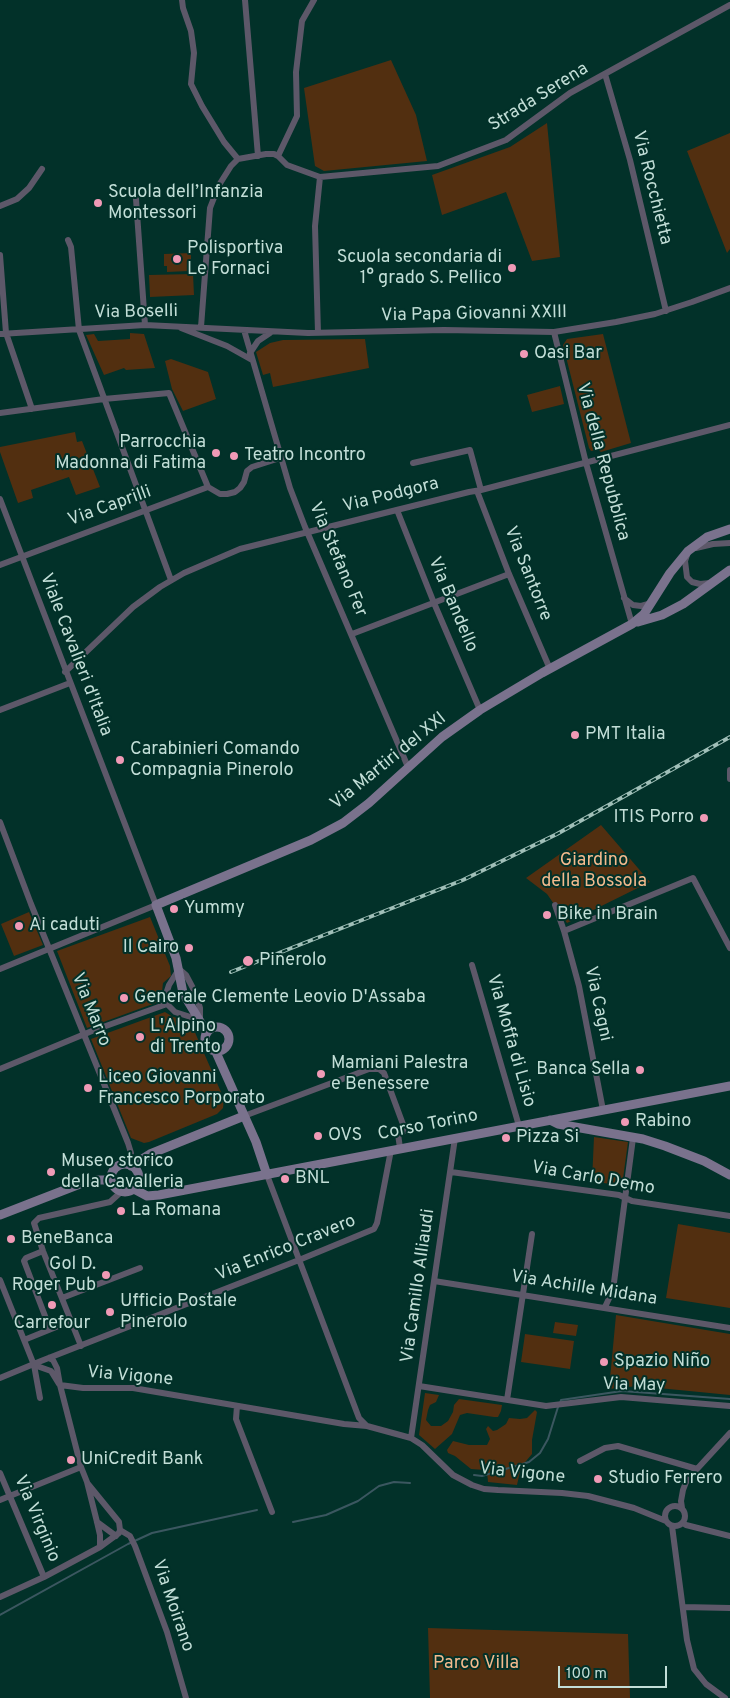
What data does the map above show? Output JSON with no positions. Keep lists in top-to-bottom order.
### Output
{
  "streets": {
    "street": [
      "Strada Serena",
      "Via Rocchietta",
      "Via Boselli",
      "Via Papa Giovanni XXIII",
      "Via della Repubblica",
      "Via Podgora",
      "Via Caprilli",
      "Via Stefano Fer",
      "Via Santorre",
      "Via Bandello",
      "Viale Cavalieri d'Italia",
      "Via Martiri del XXI",
      "Via Cagni",
      "Via Marro",
      "Via Moffa di Lisio",
      "Corso Torino",
      "Via Carlo Demo",
      "Via Enrico Cravero",
      "Via Camillo Alliaudi",
      "Via Achille Midana",
      "Via Vigone",
      "Via May",
      "Via Virginio",
      "Via Moirano"
    ]
  },
  "crossings": [
    ["Strada Serena", "Via Rocchietta"],
    ["Via Rocchietta", "Via Papa Giovanni XXIII"],
    ["Via Boselli", "Via Papa Giovanni XXIII"],
    ["Via Boselli", "Via Stefano Fer"],
    ["Via Papa Giovanni XXIII", "Via della Repubblica"],
    ["Via della Repubblica", "Via Podgora"],
    ["Via della Repubblica", "Via Martiri del XXI"],
    ["Via Podgora", "Via Stefano Fer"],
    ["Via Podgora", "Via Santorre"],
    ["Via Podgora", "Via Bandello"],
    ["Via Podgora", "Viale Cavalieri d'Italia"],
    ["Via Caprilli", "Viale Cavalieri d'Italia"],
    ["Via Stefano Fer", "Via Martiri del XXI"],
    ["Via Santorre", "Via Martiri del XXI"],
    ["Via Bandello", "Via Martiri del XXI"],
    ["Viale Cavalieri d'Italia", "Via Martiri del XXI"],
    ["Via Cagni", "Corso Torino"],
    ["Via Marro", "Corso Torino"],
    ["Via Moffa di Lisio", "Corso Torino"],
    ["Corso Torino", "Via Enrico Cravero"],
    ["Corso Torino", "Via Camillo Alliaudi"],
    ["Via Carlo Demo", "Via Camillo Alliaudi"],
    ["Via Camillo Alliaudi", "Via Achille Midana"],
    ["Via Camillo Alliaudi", "Via Vigone"],
    ["Via Camillo Alliaudi", "Via May"]
  ],
  "parks": ["Giardino della Bossola", "Parco Villa"],
  "places": [
    "Scuola dell’Infanzia Montessori",
    "Polisportiva Le Fornaci",
    "Scuola secondaria di 1° grado S. Pellico",
    "Oasi Bar",
    "Parrocchia Madonna di Fatima",
    "Teatro Incontro",
    "PMT Italia",
    "Carabinieri Comando Compagnia Pinerolo",
    "ITIS Porro",
    "Yummy",
    "Bike in Brain",
    "Ai caduti",
    "Il Cairo",
    "Pinerolo",
    "Generale Clemente Leovio D'Assaba",
    "L'Alpino di Trento",
    "Banca Sella",
    "Mamiani Palestra e Benessere",
    "Liceo Giovanni Francesco Porporato",
    "Rabino",
    "OVS",
    "Pizza Si",
    "Museo storico della Cavalleria",
    "BNL",
    "La Romana",
    "BeneBanca",
    "Gol D. Roger Pub",
    "Carrefour",
    "Ufficio Postale Pinerolo",
    "Spazio Niño",
    "UniCredit Bank",
    "Studio Ferrero"
  ],
  "scale_bar": "100 m"
}
